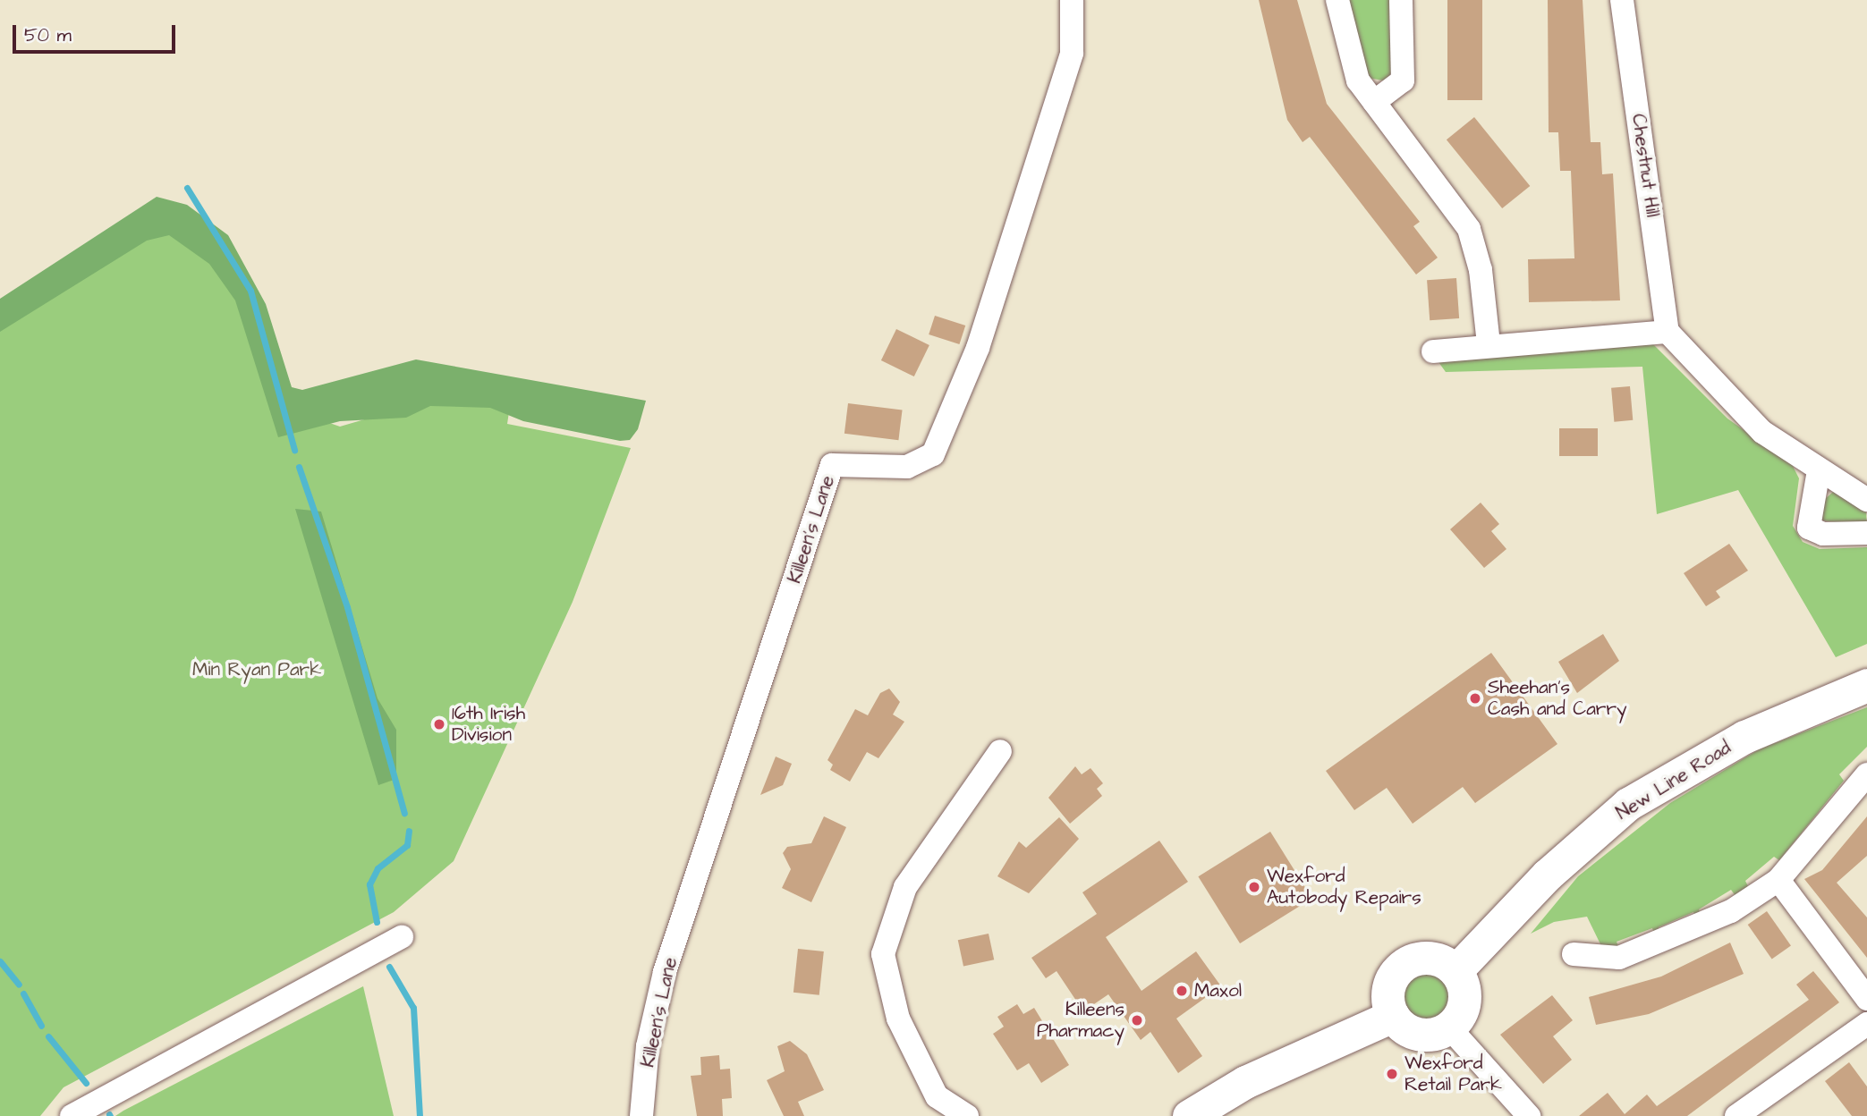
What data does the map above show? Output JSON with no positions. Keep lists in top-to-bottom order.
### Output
{
  "streets": {
    "main road": ["New Line Road"],
    "street": ["Chestnut Hill", "Killeen's Lane"]
  },
  "parks": ["Min Ryan Park"],
  "places": [
    "Sheehan's Cash and Carry",
    "16th Irish Division",
    "Wexford Autobody Repairs",
    "Maxol",
    "Killeens Pharmacy",
    "Wexford Retail Park"
  ],
  "scale_bar": "50 m"
}
